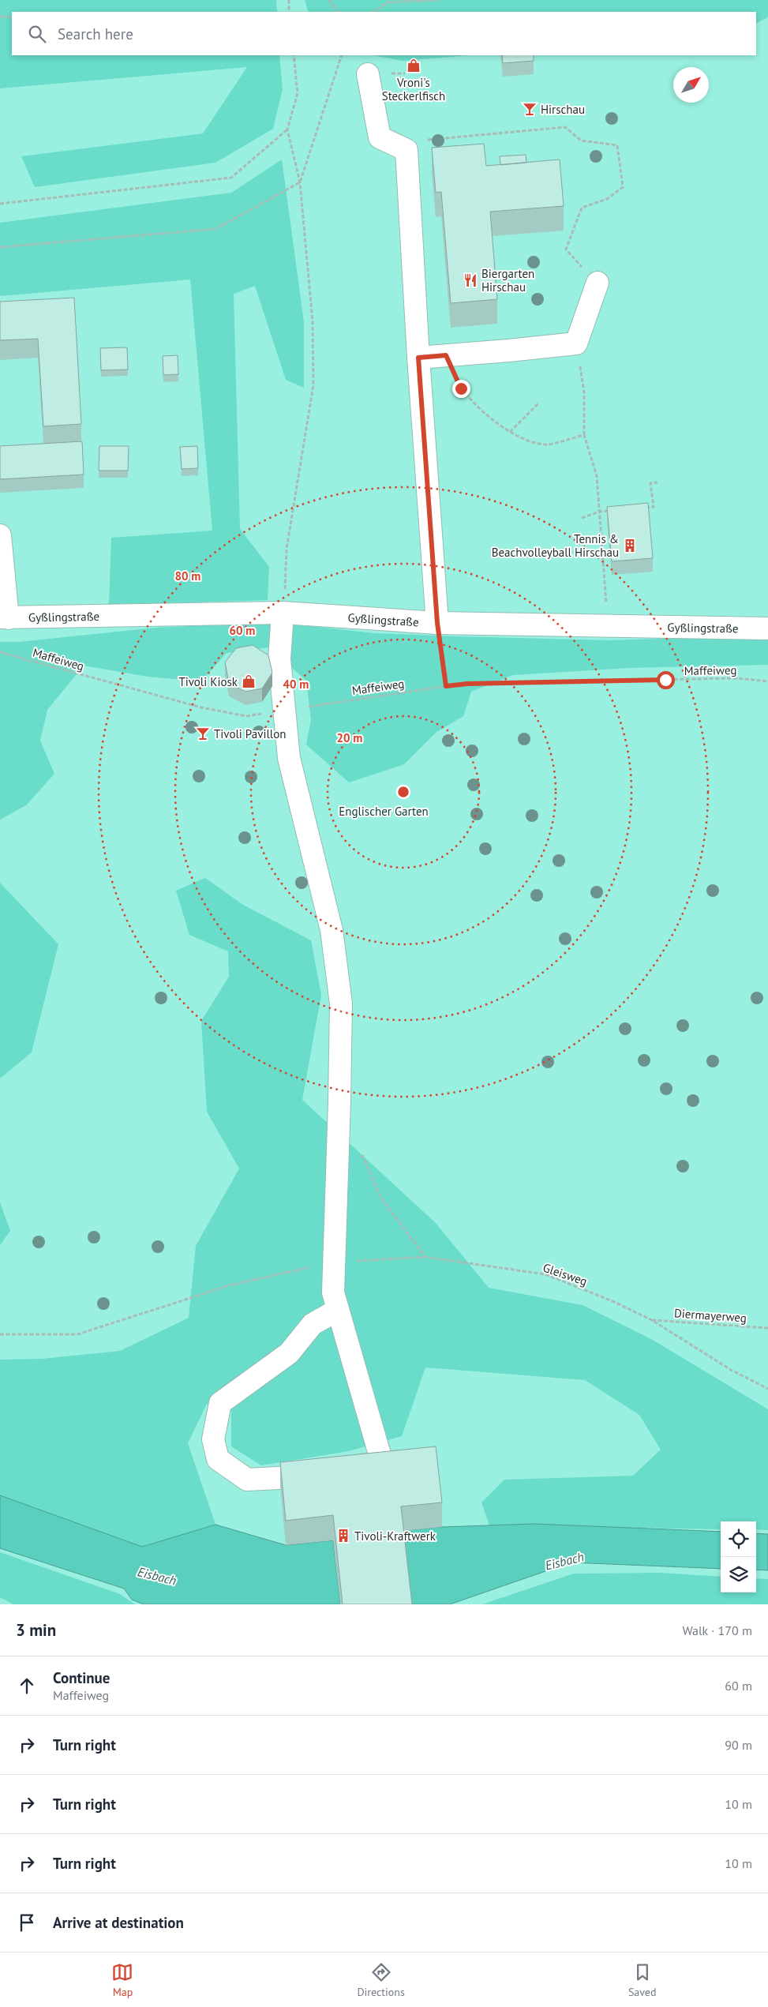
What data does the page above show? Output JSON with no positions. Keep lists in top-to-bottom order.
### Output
{
  "streets": {
    "street": ["Gyßlingstraße"],
    "path": ["Maffeiweg", "Gleisweg", "Diermayerweg"]
  },
  "crossings": [
    ["Gleisweg", "Diermayerweg"]
  ],
  "water": ["Eisbach"],
  "parks": ["Englischer Garten"],
  "places": {
    "shop": ["Vroni's Steckerlfisch", "Tivoli Kiosk"],
    "bar": ["Hirschau", "Tivoli Pavillon"],
    "restaurant": ["Biergarten Hirschau"],
    "building": ["Tennis & Beachvolleyball Hirschau", "Tivoli-Kraftwerk"]
  },
  "north": "top right",
  "page": {
    "search": "Search here",
    "heading": ["3 min", "Walk · 170 m"],
    "list": [
      ["Continue", "Maffeiweg", "60 m"],
      ["Turn right", "90 m"],
      ["Turn right", "10 m"],
      ["Turn right", "10 m"],
      "Arrive at destination"
    ],
    "nav": ["Map", "Directions", "Saved"]
  },
  "rings": [
    "80 m",
    "60 m",
    "40 m",
    "20 m"
  ]
}
